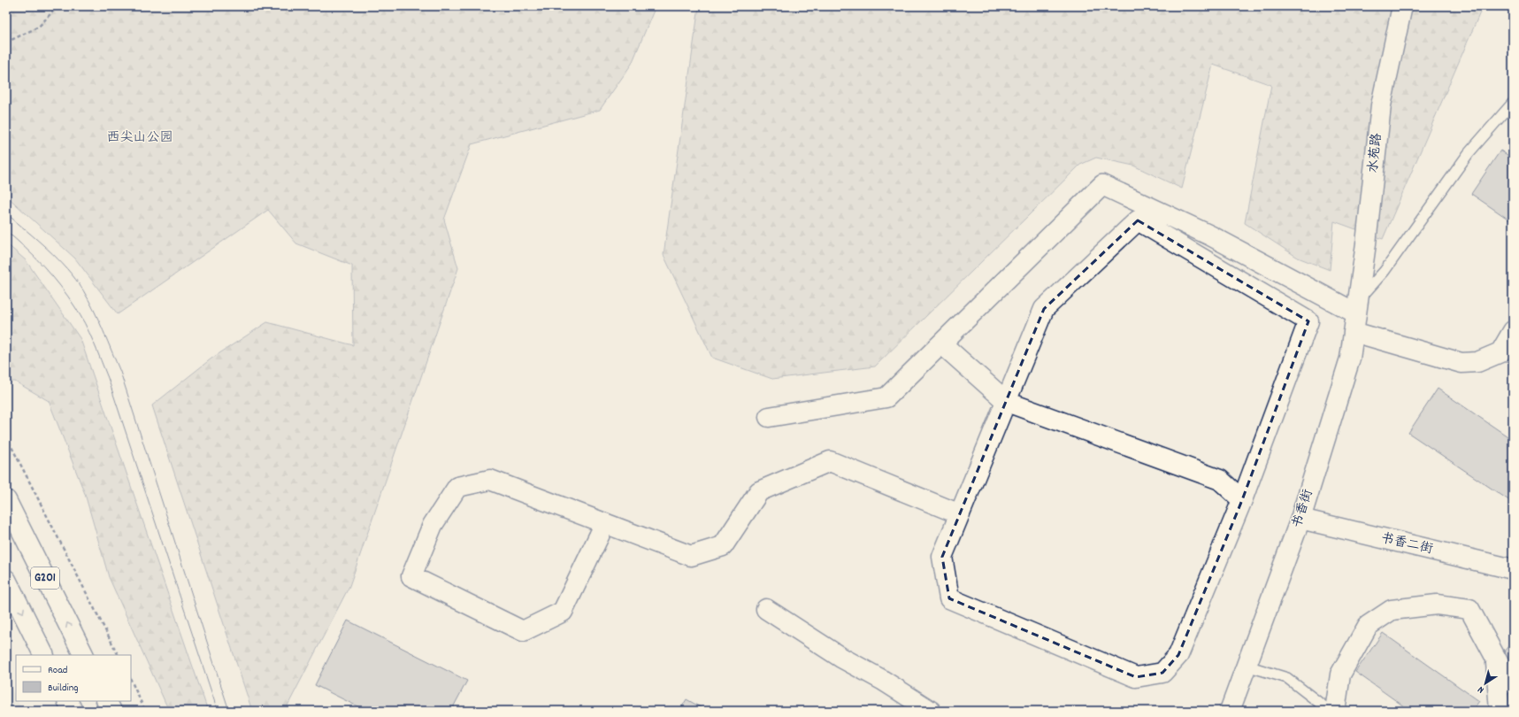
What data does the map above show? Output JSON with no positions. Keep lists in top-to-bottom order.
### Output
{
  "streets": {
    "main road": [
      "水苑路",
      "书香街",
      "书香二街",
      "G201"
    ]
  },
  "crossings": [
    ["水苑路", "书香街"],
    ["书香街", "书香二街"]
  ],
  "parks": ["西尖山公园"],
  "legend": ["Road", "Building"],
  "north": "bottom left"
}
